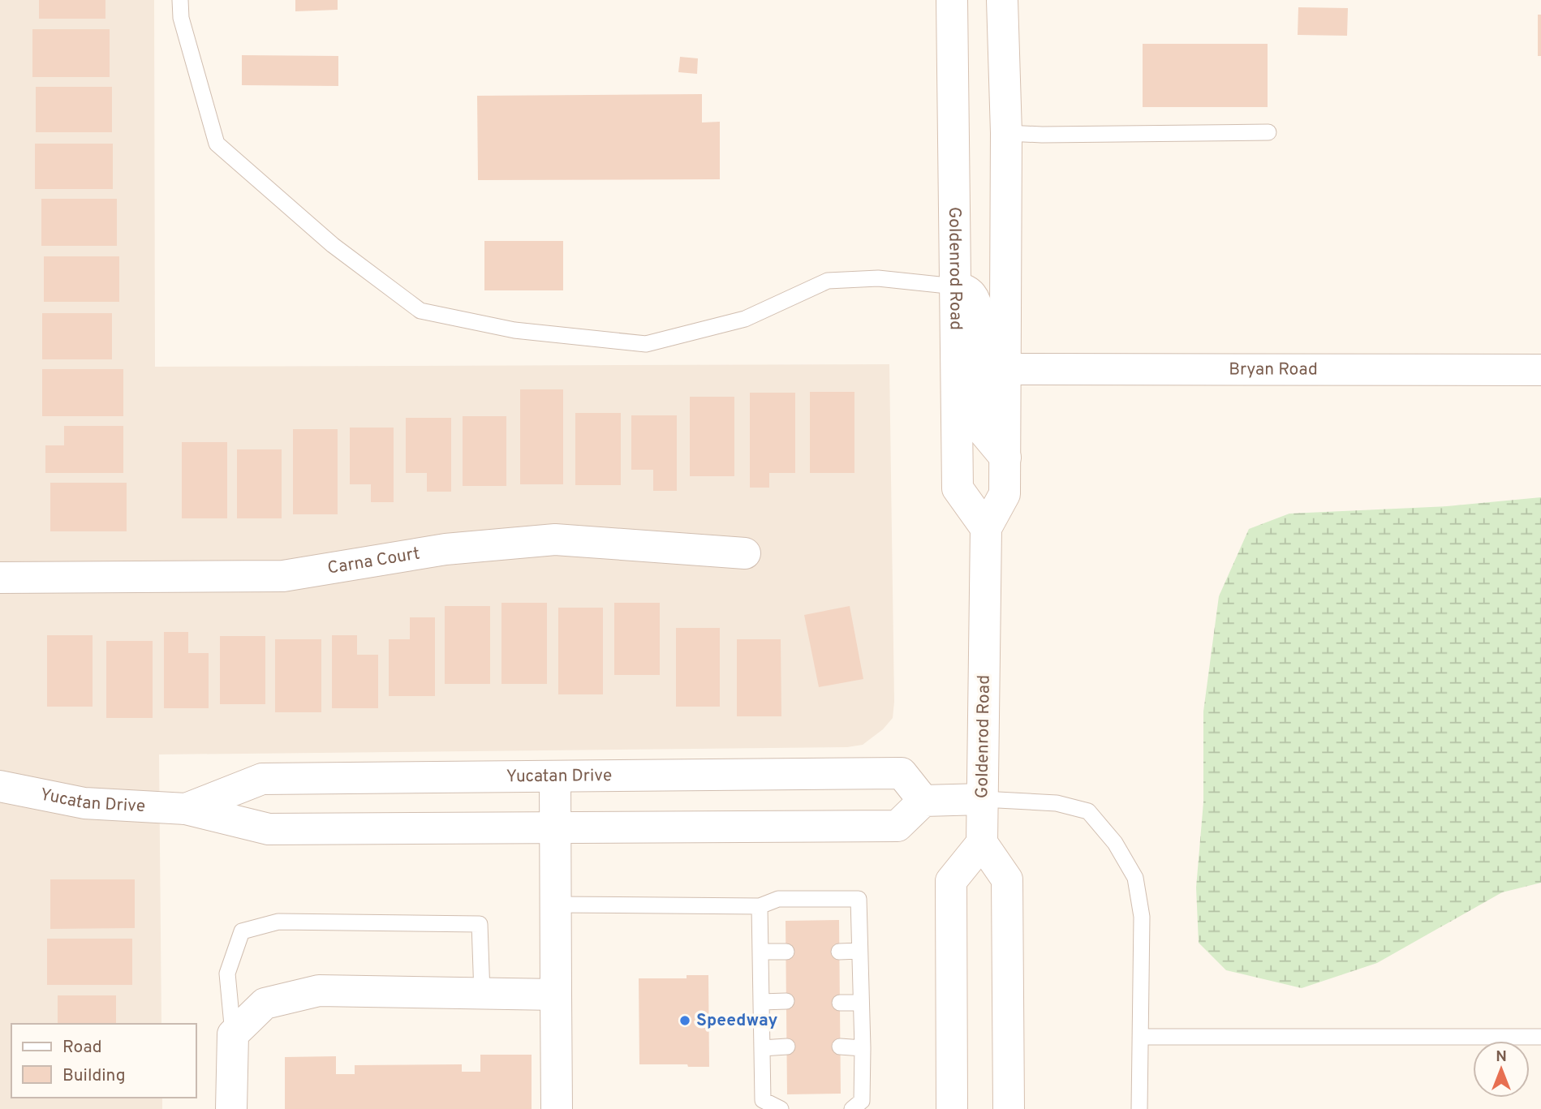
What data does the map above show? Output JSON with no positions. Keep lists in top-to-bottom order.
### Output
{
  "streets": {
    "street": [
      "Goldenrod Road",
      "Bryan Road",
      "Carna Court",
      "Yucatan Drive"
    ]
  },
  "crossings": [
    ["Goldenrod Road", "Bryan Road"]
  ],
  "places": ["Speedway"],
  "legend": ["Road", "Building"],
  "north": "top"
}
